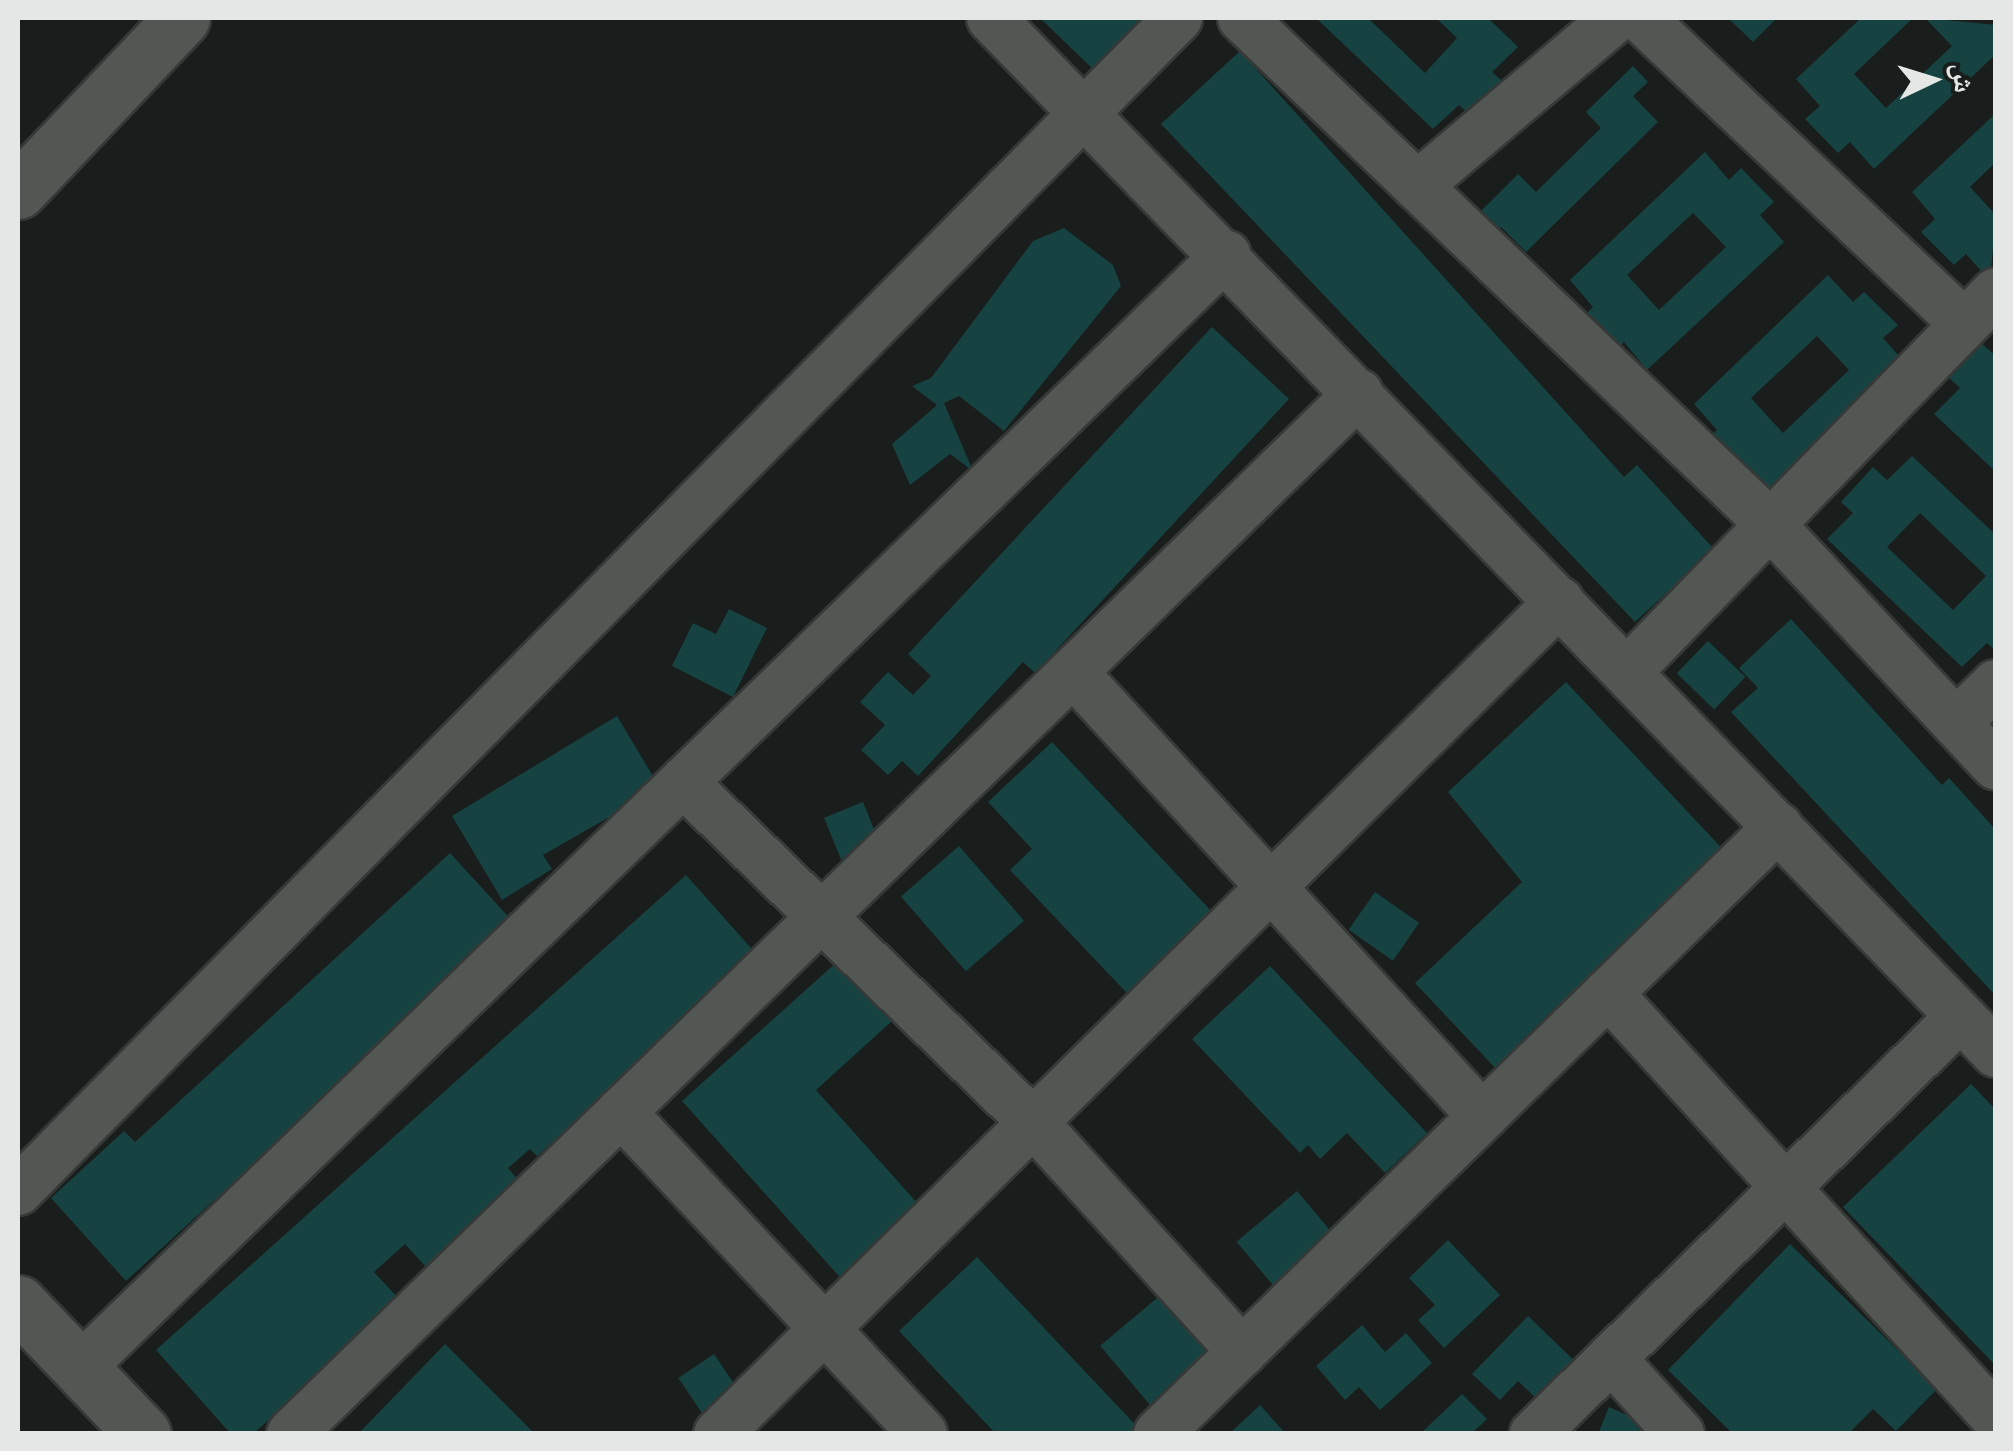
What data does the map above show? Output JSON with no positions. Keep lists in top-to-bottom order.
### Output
{
  "north": "right"
}
